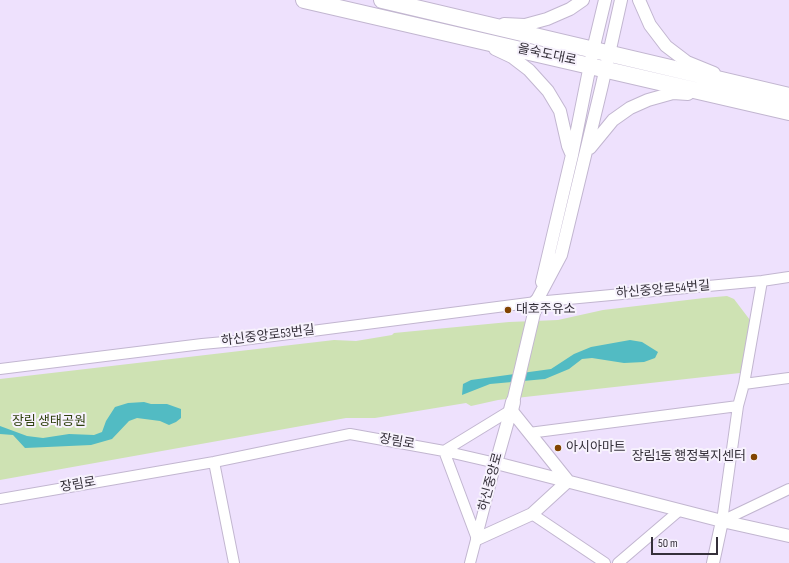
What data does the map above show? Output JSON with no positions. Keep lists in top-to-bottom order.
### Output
{
  "streets": {
    "highway": ["을숙도대로"],
    "street": [
      "하신중앙로54번길",
      "하신중앙로53번길",
      "장림로",
      "하신중앙로"
    ]
  },
  "crossings": [
    ["하신중앙로54번길", "하신중앙로53번길"],
    ["하신중앙로54번길", "하신중앙로"],
    ["하신중앙로53번길", "하신중앙로"],
    ["장림로", "하신중앙로"]
  ],
  "parks": ["장림 생태공원"],
  "places": ["대호주유소", "아시아마트", "장림1동 행정복지센터"],
  "scale_bar": "50 m"
}
